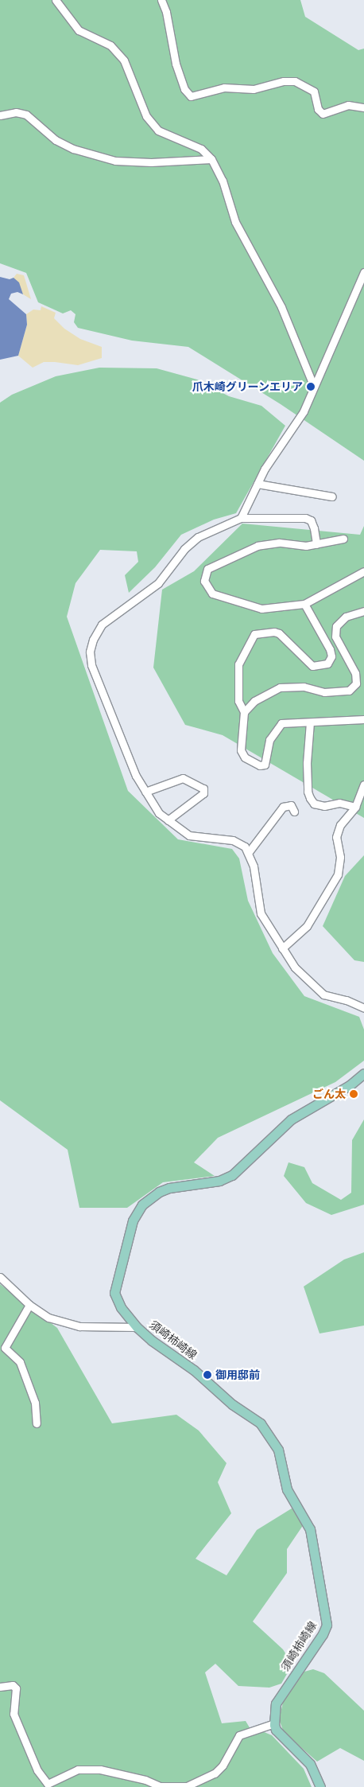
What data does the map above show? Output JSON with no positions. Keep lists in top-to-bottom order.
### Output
{
  "streets": {
    "main road": ["須崎柿崎線"]
  },
  "places": ["爪木崎グリーンエリア", "ごん太", "御用邸前"]
}
